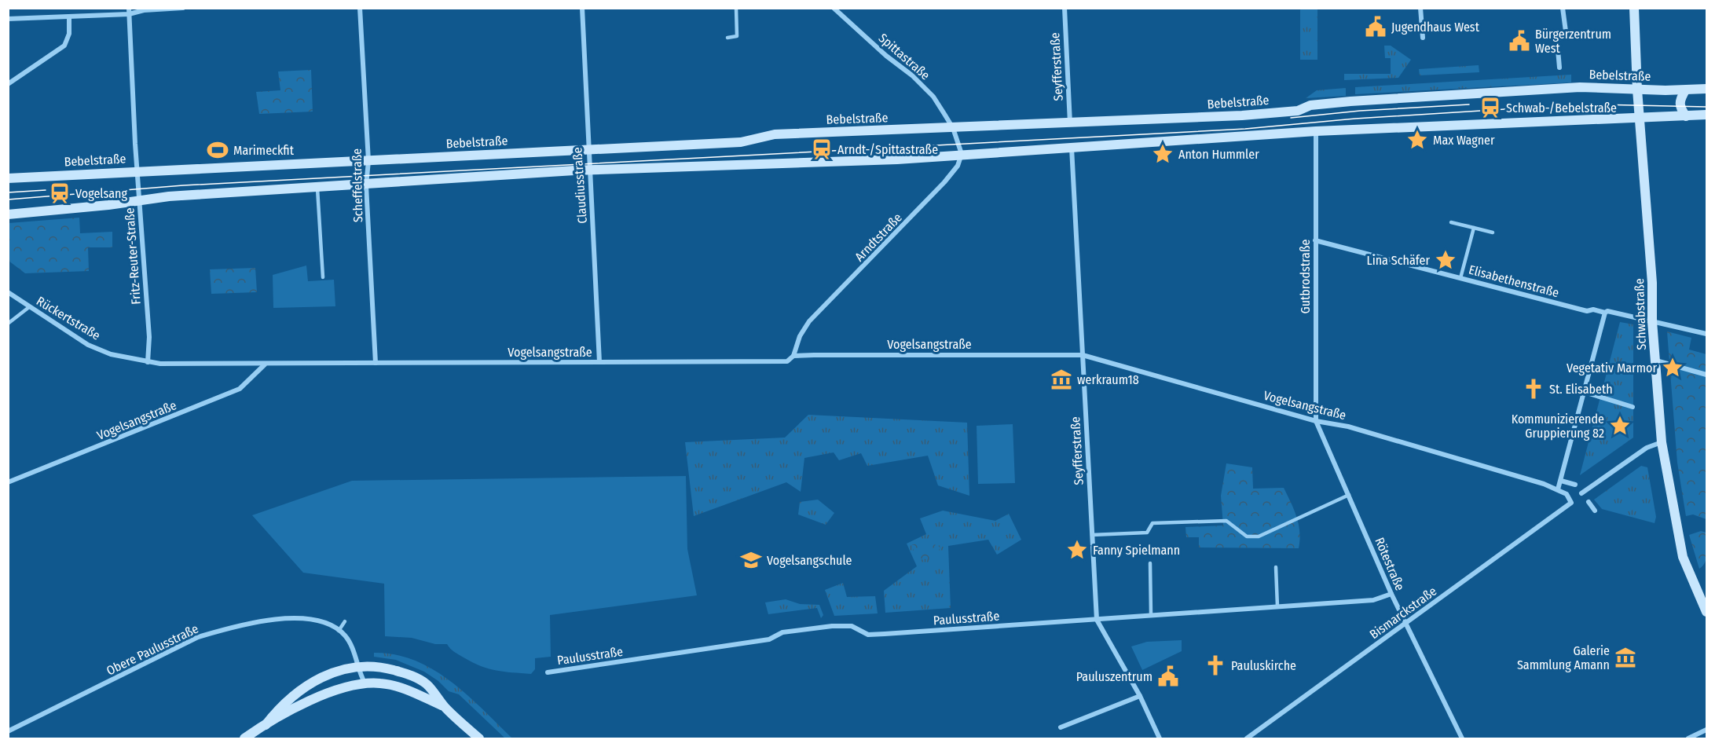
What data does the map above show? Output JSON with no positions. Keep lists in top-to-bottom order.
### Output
{
  "streets": {
    "street": [
      "Spittastraße",
      "Seyfferstraße",
      "Bebelstraße",
      "Scheffelstraße",
      "Claudiusstraße",
      "Arndtstraße",
      "Fritz-Reuter-Straße",
      "Gutbrodstraße",
      "Elisabethenstraße",
      "Schwabstraße",
      "Rückertstraße",
      "Vogelsangstraße",
      "Rötestraße",
      "Bismarckstraße",
      "Paulusstraße",
      "Obere Paulusstraße"
    ]
  },
  "crossings": [
    ["Spittastraße", "Bebelstraße"],
    ["Seyfferstraße", "Bebelstraße"],
    ["Seyfferstraße", "Vogelsangstraße"],
    ["Seyfferstraße", "Paulusstraße"],
    ["Bebelstraße", "Scheffelstraße"],
    ["Bebelstraße", "Claudiusstraße"],
    ["Bebelstraße", "Fritz-Reuter-Straße"],
    ["Bebelstraße", "Schwabstraße"],
    ["Scheffelstraße", "Vogelsangstraße"],
    ["Claudiusstraße", "Vogelsangstraße"],
    ["Arndtstraße", "Vogelsangstraße"],
    ["Fritz-Reuter-Straße", "Rückertstraße"],
    ["Fritz-Reuter-Straße", "Vogelsangstraße"],
    ["Gutbrodstraße", "Elisabethenstraße"],
    ["Gutbrodstraße", "Vogelsangstraße"],
    ["Gutbrodstraße", "Rötestraße"],
    ["Elisabethenstraße", "Schwabstraße"],
    ["Rückertstraße", "Vogelsangstraße"],
    ["Vogelsangstraße", "Rötestraße"],
    ["Vogelsangstraße", "Bismarckstraße"],
    ["Rötestraße", "Bismarckstraße"],
    ["Rötestraße", "Paulusstraße"]
  ],
  "places": {
    "public building": ["Jugendhaus West", "Bürgerzentrum West", "Pauluszentrum"],
    "station": ["Schwab-/Bebelstraße", "Arndt-/Spittastraße", "Vogelsang"],
    "place": [
      "Max Wagner",
      "Anton Hummler",
      "Lina Schäfer",
      "Vegetativ Marmor",
      "Kommunizierende Gruppierung 82",
      "Fanny Spielmann"
    ],
    "sports": ["Marimeckfit"],
    "museum": ["werkraum18", "Galerie Sammlung Amann"],
    "church": ["St. Elisabeth", "Pauluskirche"],
    "school or university": ["Vogelsangschule"]
  }
}
